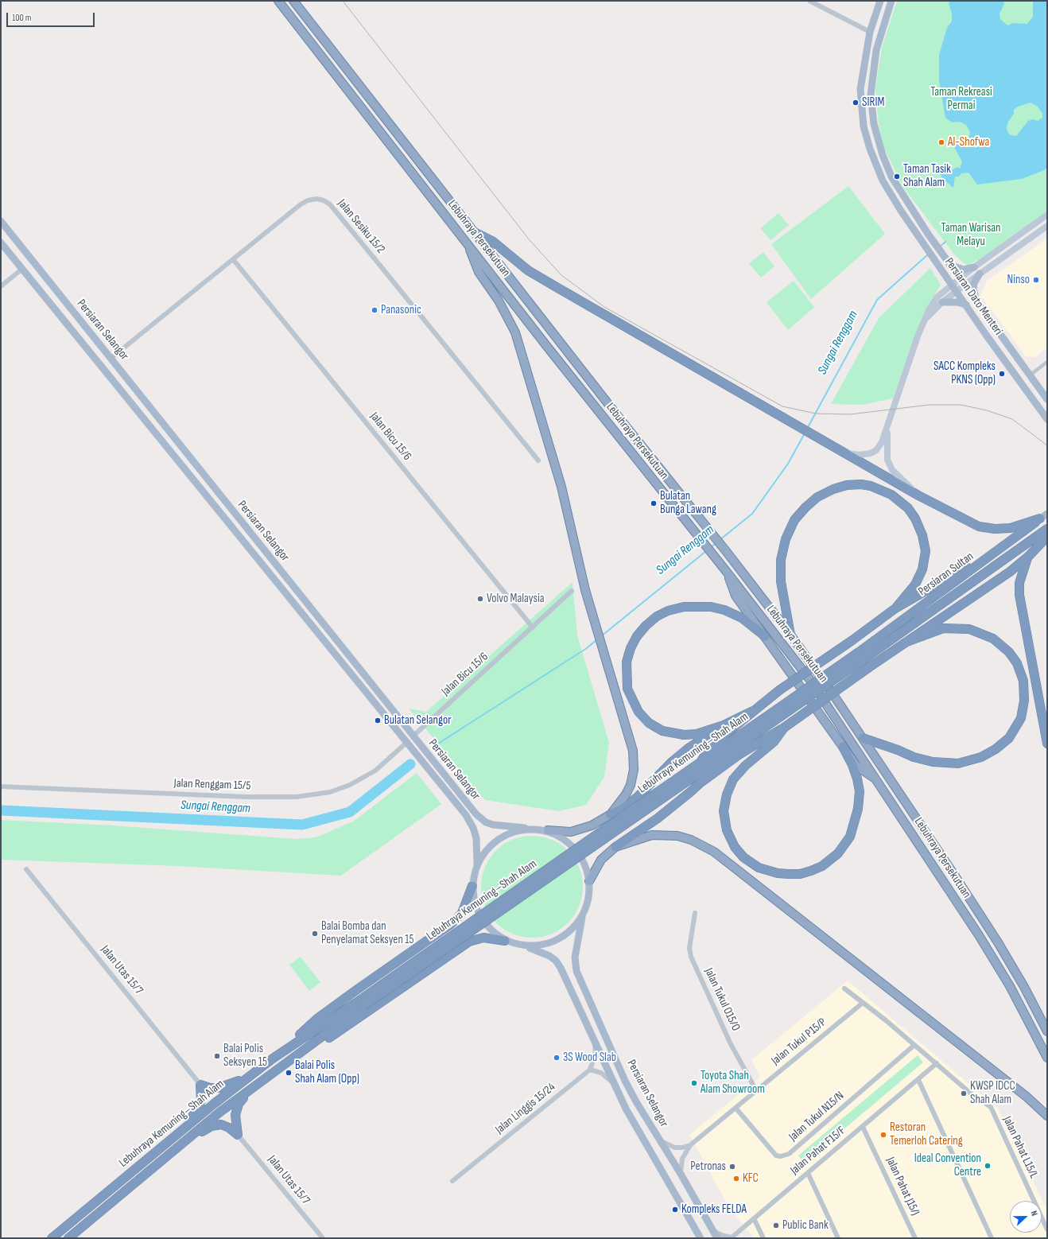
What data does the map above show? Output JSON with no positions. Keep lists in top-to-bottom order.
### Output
{
  "streets": {
    "highway": ["Lebuhraya Persekutuan", "Persiaran Sultan", "Lebuhraya Kemuning–Shah Alam"],
    "main road": ["Persiaran Dato Menteri", "Persiaran Selangor"],
    "street": [
      "Jalan Sesiku 15/2",
      "Jalan Bicu 15/6",
      "Jalan Renggam 15/5",
      "Jalan Utas 15/7",
      "Jalan Tukul O15/O",
      "Jalan Tukul P15/P",
      "Jalan Linggis 15/24",
      "Jalan Tukul N15/N",
      "Jalan Pahat L15/L",
      "Jalan Pahat F15/F",
      "Jalan Pahat J15/J"
    ]
  },
  "crossings": [
    ["Jalan Sesiku 15/2", "Persiaran Selangor"],
    ["Jalan Sesiku 15/2", "Jalan Bicu 15/6"],
    ["Persiaran Selangor", "Jalan Bicu 15/6"],
    ["Persiaran Selangor", "Jalan Renggam 15/5"],
    ["Persiaran Selangor", "Jalan Pahat F15/F"],
    ["Persiaran Sultan", "Lebuhraya Kemuning–Shah Alam"],
    ["Jalan Tukul O15/O", "Jalan Tukul P15/P"],
    ["Jalan Tukul P15/P", "Jalan Tukul N15/N"],
    ["Jalan Tukul P15/P", "Jalan Pahat L15/L"],
    ["Jalan Tukul N15/N", "Jalan Pahat L15/L"],
    ["Jalan Pahat F15/F", "Jalan Pahat J15/J"]
  ],
  "water": ["Sungai Renggam"],
  "parks": ["Taman Rekreasi Permai", "Taman Warisan Melayu"],
  "places": [
    "SIRIM",
    "Al-Shofwa",
    "Taman Tasik Shah Alam",
    "Ninso",
    "Panasonic",
    "SACC Kompleks PKNS (Opp)",
    "Bulatan Bunga Lawang",
    "Volvo Malaysia",
    "Bulatan Selangor",
    "Balai Bomba dan Penyelamat Seksyen 15",
    "Balai Polis Seksyen 15",
    "3S Wood Slab",
    "Balai Polis Shah Alam (Opp)",
    "Toyota Shah Alam Showroom",
    "KWSP IDCC Shah Alam",
    "Restoran Temerloh Catering",
    "Ideal Convention Centre",
    "Petronas",
    "KFC",
    "Kompleks FELDA",
    "Public Bank"
  ],
  "scale_bar": "100 m",
  "north": "right"
}
